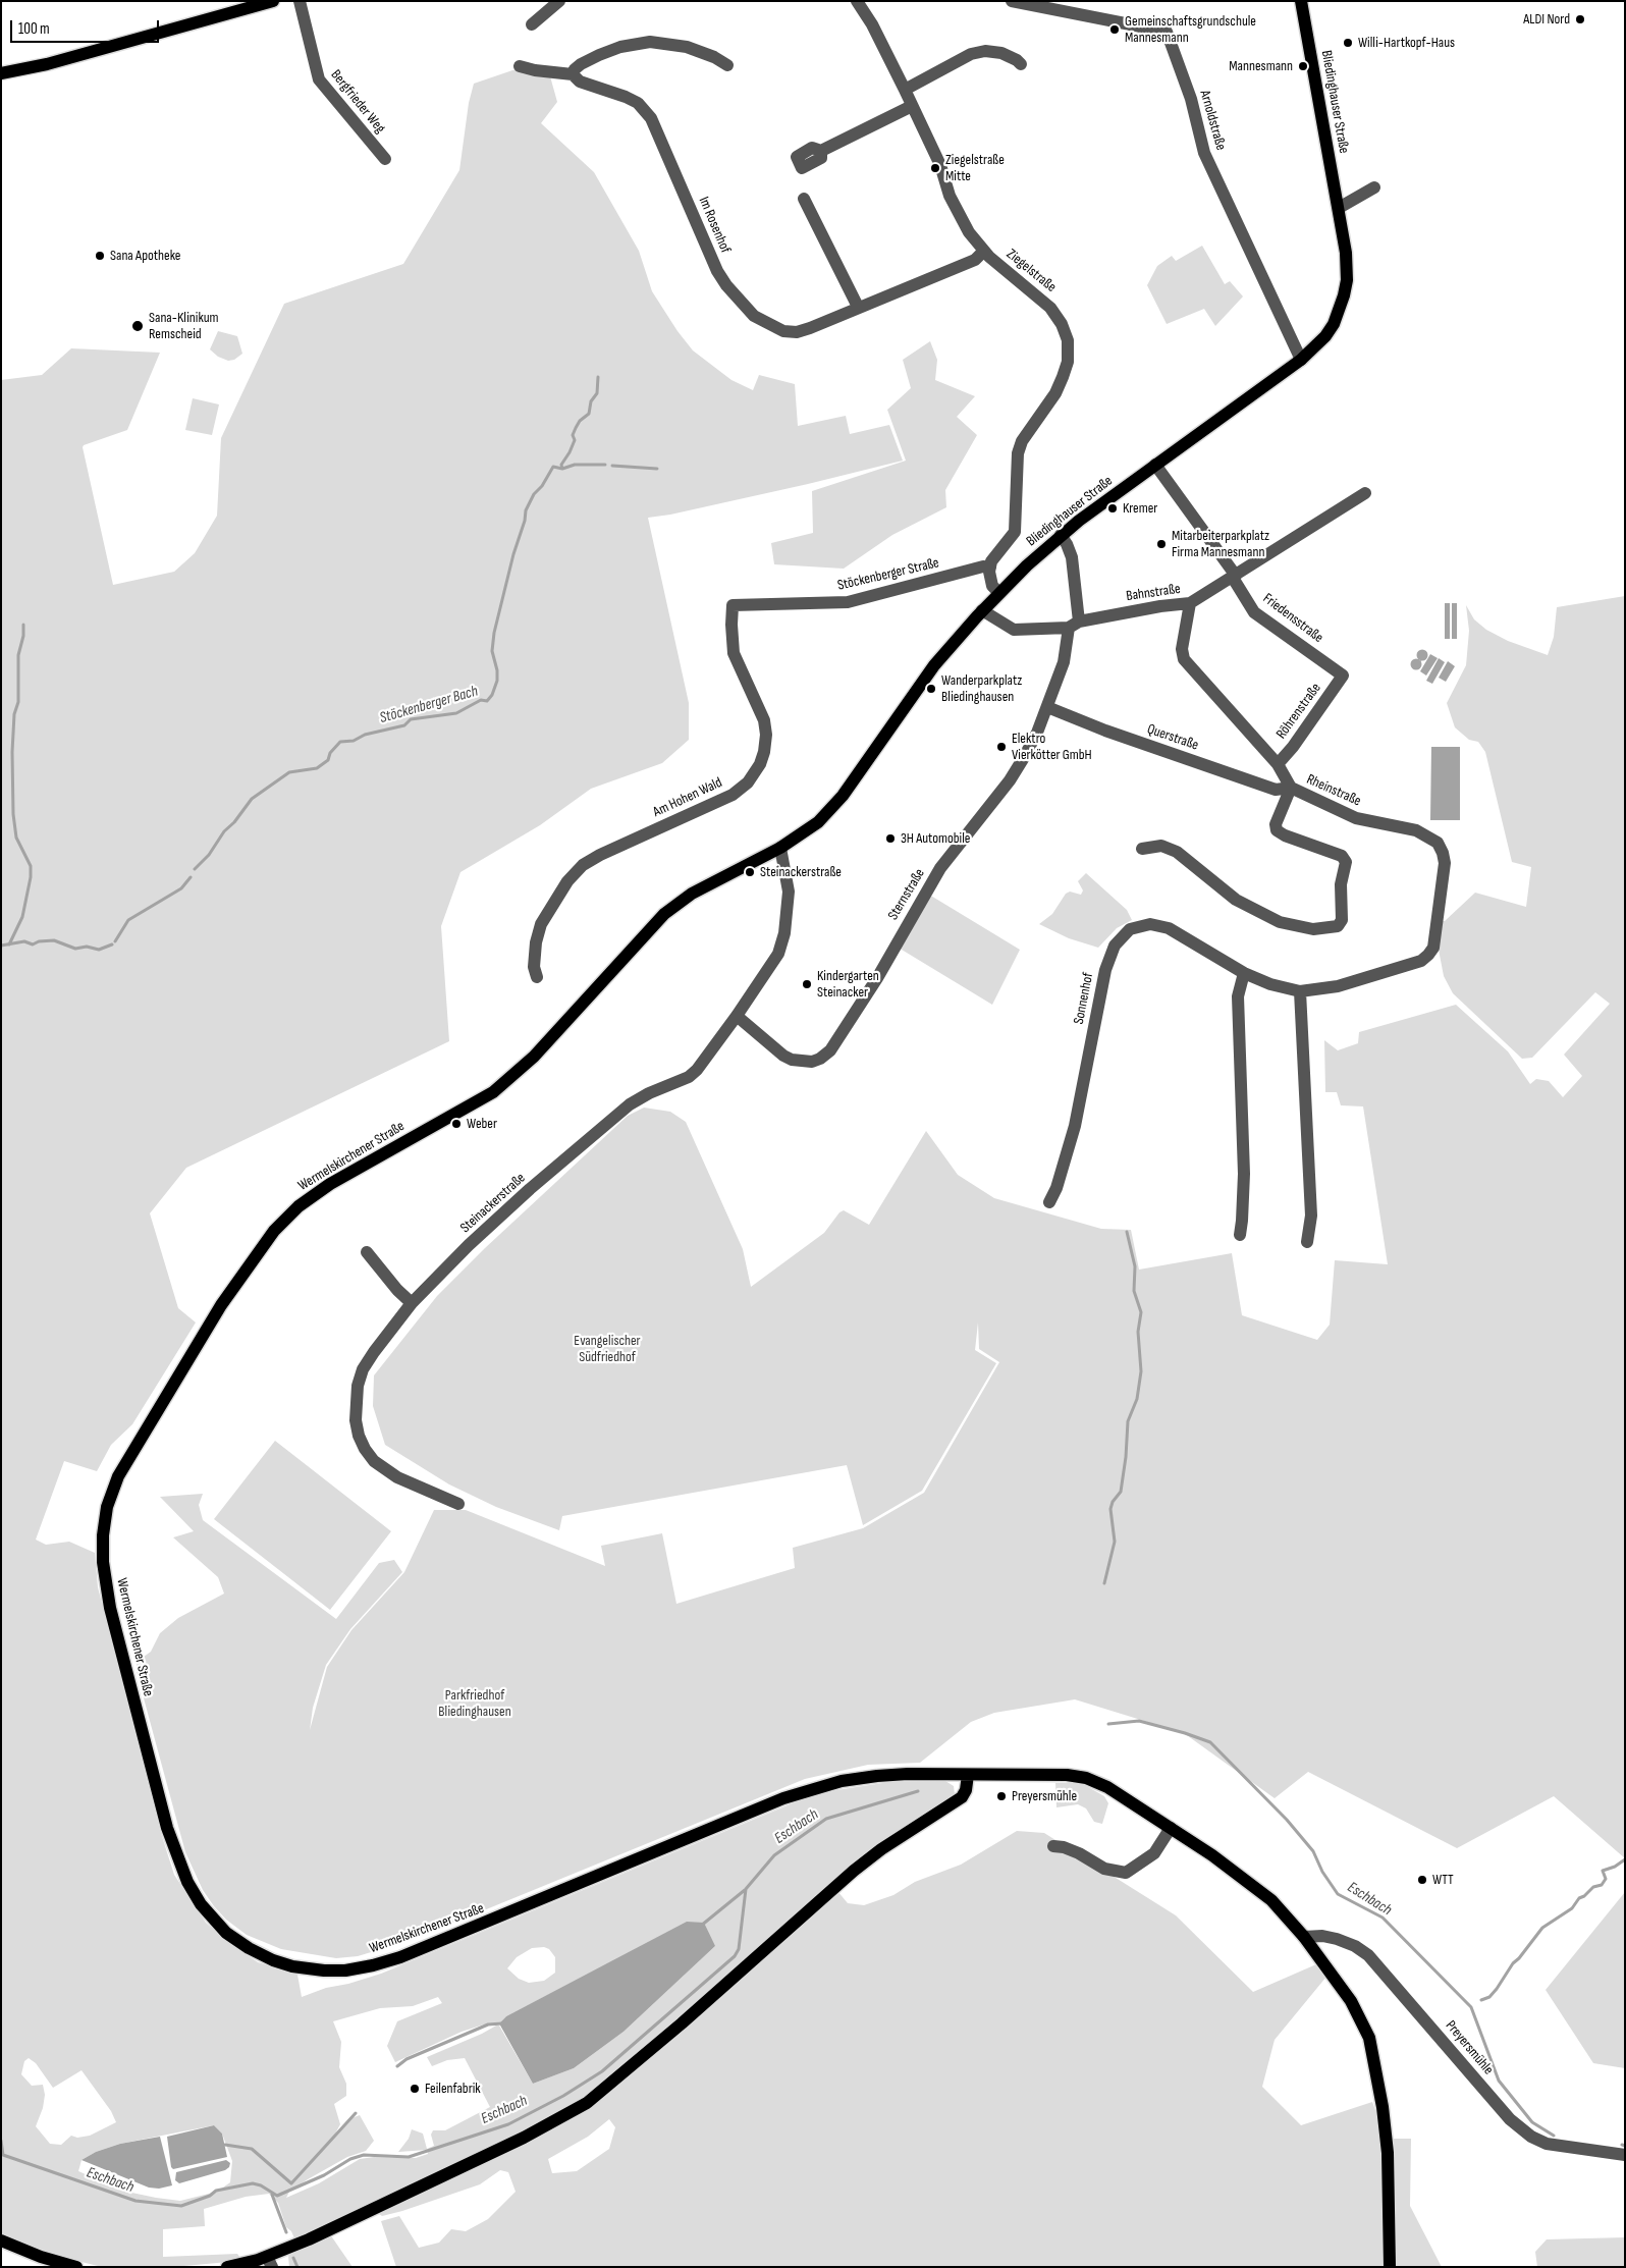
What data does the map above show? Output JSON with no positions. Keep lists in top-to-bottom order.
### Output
{
  "streets": {
    "main road": ["Bliedinghauser Straße", "Wermelskirchener Straße"],
    "street": [
      "Bergfrieder Weg",
      "Arnoldstraße",
      "Im Rosenhof",
      "Ziegelstraße",
      "Stöckenberger Straße",
      "Bahnstraße",
      "Friedensstraße",
      "Röhrenstraße",
      "Querstraße",
      "Rheinstraße",
      "Am Hohen Wald",
      "Sternstraße",
      "Sonnenhof",
      "Steinackerstraße",
      "Preyersmühle"
    ]
  },
  "crossings": [
    ["Bliedinghauser Straße", "Arnoldstraße"],
    ["Bliedinghauser Straße", "Bahnstraße"],
    ["Bliedinghauser Straße", "Friedensstraße"],
    ["Bliedinghauser Straße", "Sternstraße"],
    ["Bliedinghauser Straße", "Wermelskirchener Straße"],
    ["Bliedinghauser Straße", "Steinackerstraße"],
    ["Im Rosenhof", "Ziegelstraße"],
    ["Ziegelstraße", "Stöckenberger Straße"],
    ["Stöckenberger Straße", "Am Hohen Wald"],
    ["Bahnstraße", "Friedensstraße"],
    ["Bahnstraße", "Rheinstraße"],
    ["Bahnstraße", "Sternstraße"],
    ["Friedensstraße", "Röhrenstraße"],
    ["Röhrenstraße", "Rheinstraße"],
    ["Querstraße", "Rheinstraße"],
    ["Querstraße", "Sternstraße"],
    ["Rheinstraße", "Sonnenhof"],
    ["Sternstraße", "Steinackerstraße"],
    ["Wermelskirchener Straße", "Steinackerstraße"]
  ],
  "water": ["Stöckenberger Bach", "Eschbach"],
  "parks": ["Evangelischer Südfriedhof", "Parkfriedhof Bliedinghausen"],
  "places": [
    "ALDI Nord",
    "Gemeinschaftsgrundschule Mannesmann",
    "Willi-Hartkopf-Haus",
    "Mannesmann",
    "Ziegelstraße Mitte",
    "Sana Apotheke",
    "Sana-Klinikum Remscheid",
    "Kremer",
    "Mitarbeiterparkplatz Firma Mannesmann",
    "Wanderparkplatz Bliedinghausen",
    "Elektro Vierkötter GmbH",
    "3H Automobile",
    "Steinackerstraße",
    "Kindergarten Steinacker",
    "Weber",
    "Preyersmühle",
    "WTT",
    "Feilenfabrik"
  ],
  "scale_bar": "100 m"
}
